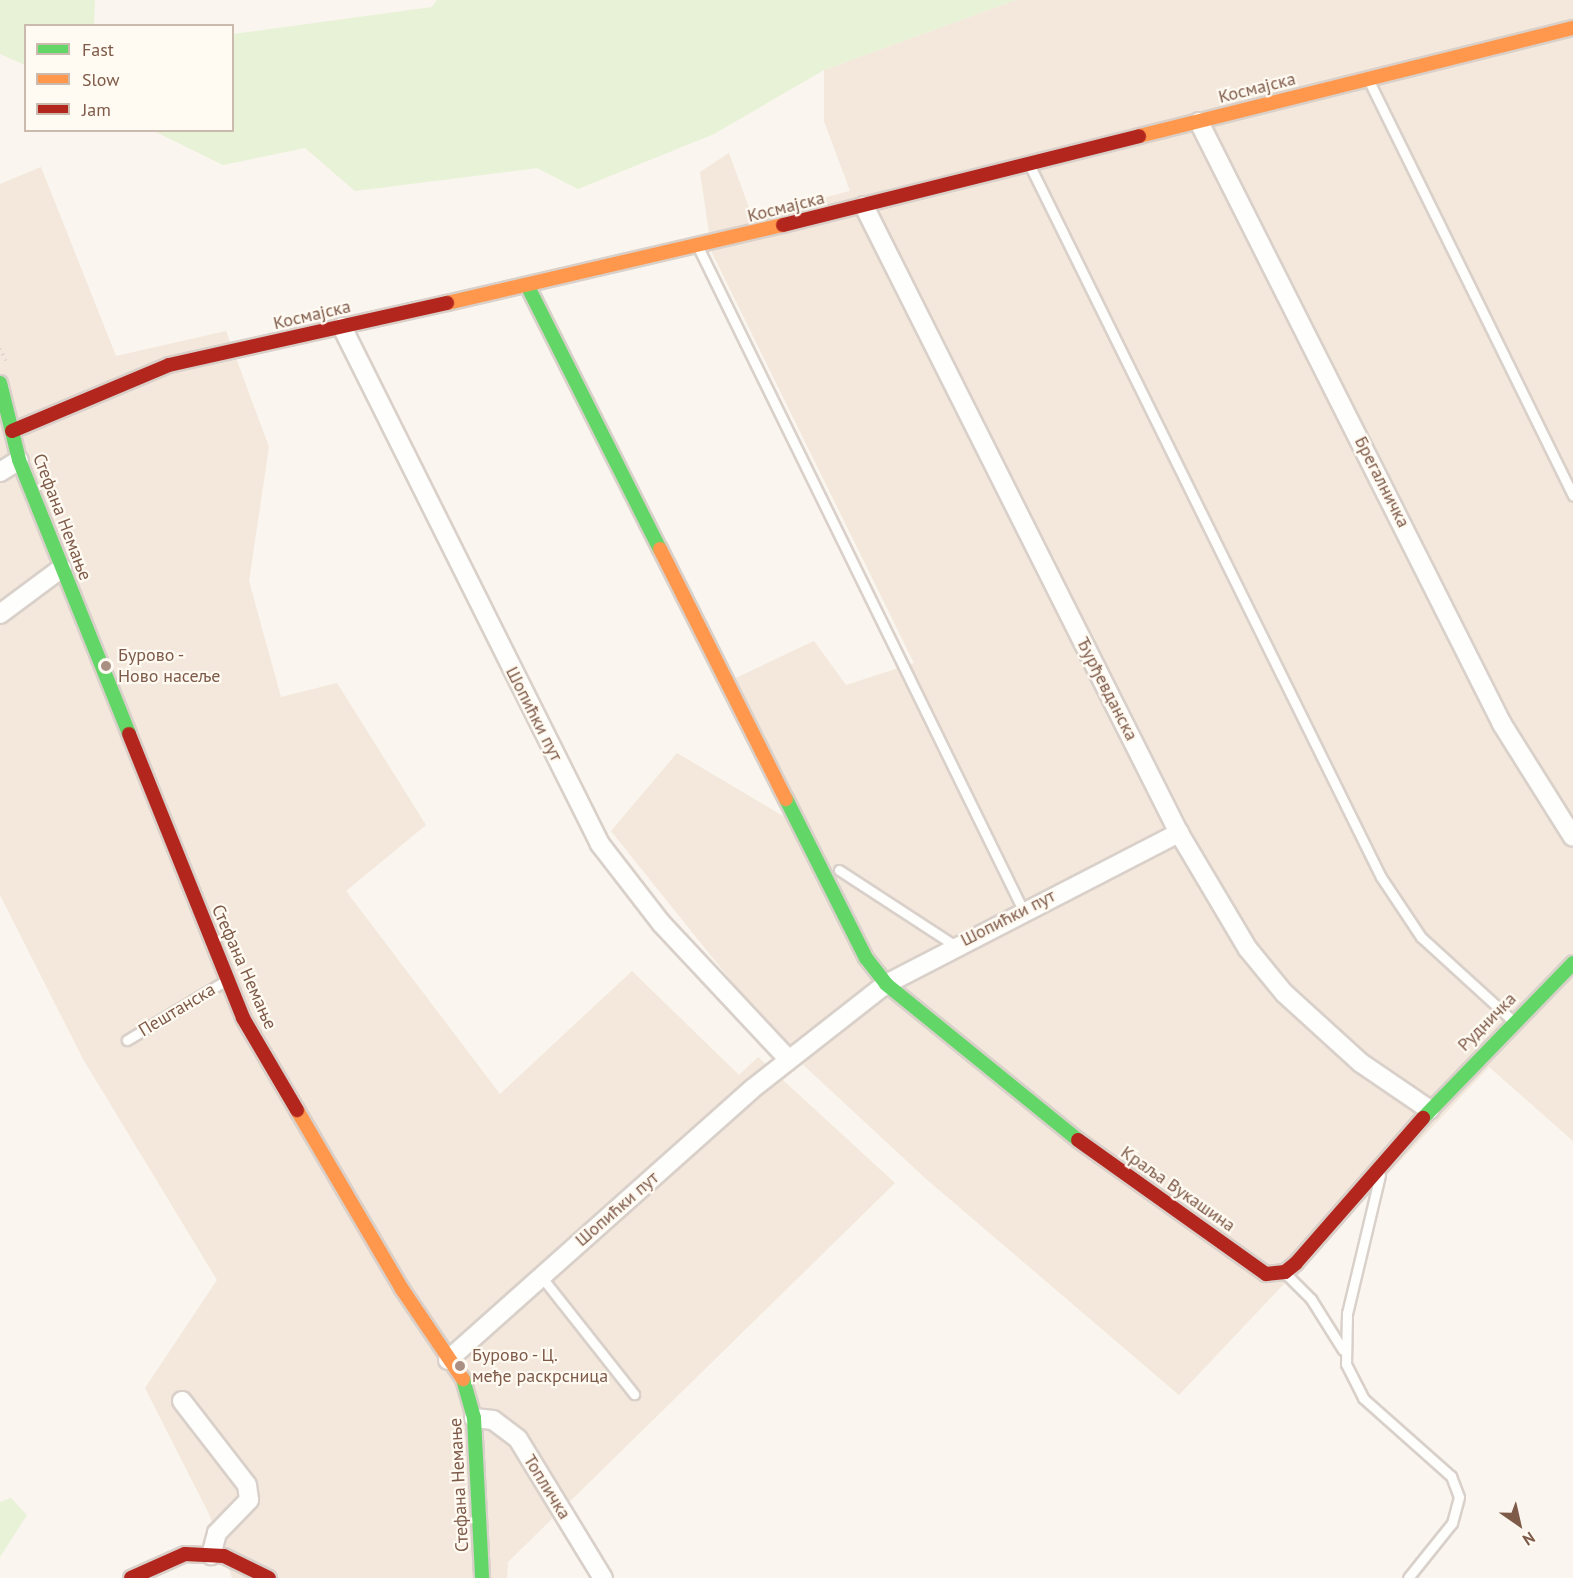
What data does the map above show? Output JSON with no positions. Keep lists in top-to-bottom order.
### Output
{
  "streets": {
    "street": [
      "Космајска",
      "Брегалничка",
      "Стефана Немање",
      "Ђурђевданска",
      "Шопићки пут",
      "Рудничка",
      "Краља Вукашина",
      "Топличка"
    ],
    "lane": ["Пештанска"]
  },
  "crossings": [
    ["Космајска", "Брегалничка"],
    ["Космајска", "Стефана Немање"],
    ["Космајска", "Ђурђевданска"],
    ["Космајска", "Шопићки пут"],
    ["Космајска", "Краља Вукашина"],
    ["Стефана Немање", "Шопићки пут"],
    ["Стефана Немање", "Пештанска"],
    ["Стефана Немање", "Топличка"],
    ["Ђурђевданска", "Шопићки пут"],
    ["Ђурђевданска", "Рудничка"],
    ["Шопићки пут", "Краља Вукашина"]
  ],
  "places": ["Бурово - Ново насеље", "Бурово - Ц. међе раскрсница"],
  "legend": ["Fast", "Slow", "Jam"],
  "north": "bottom right"
}
